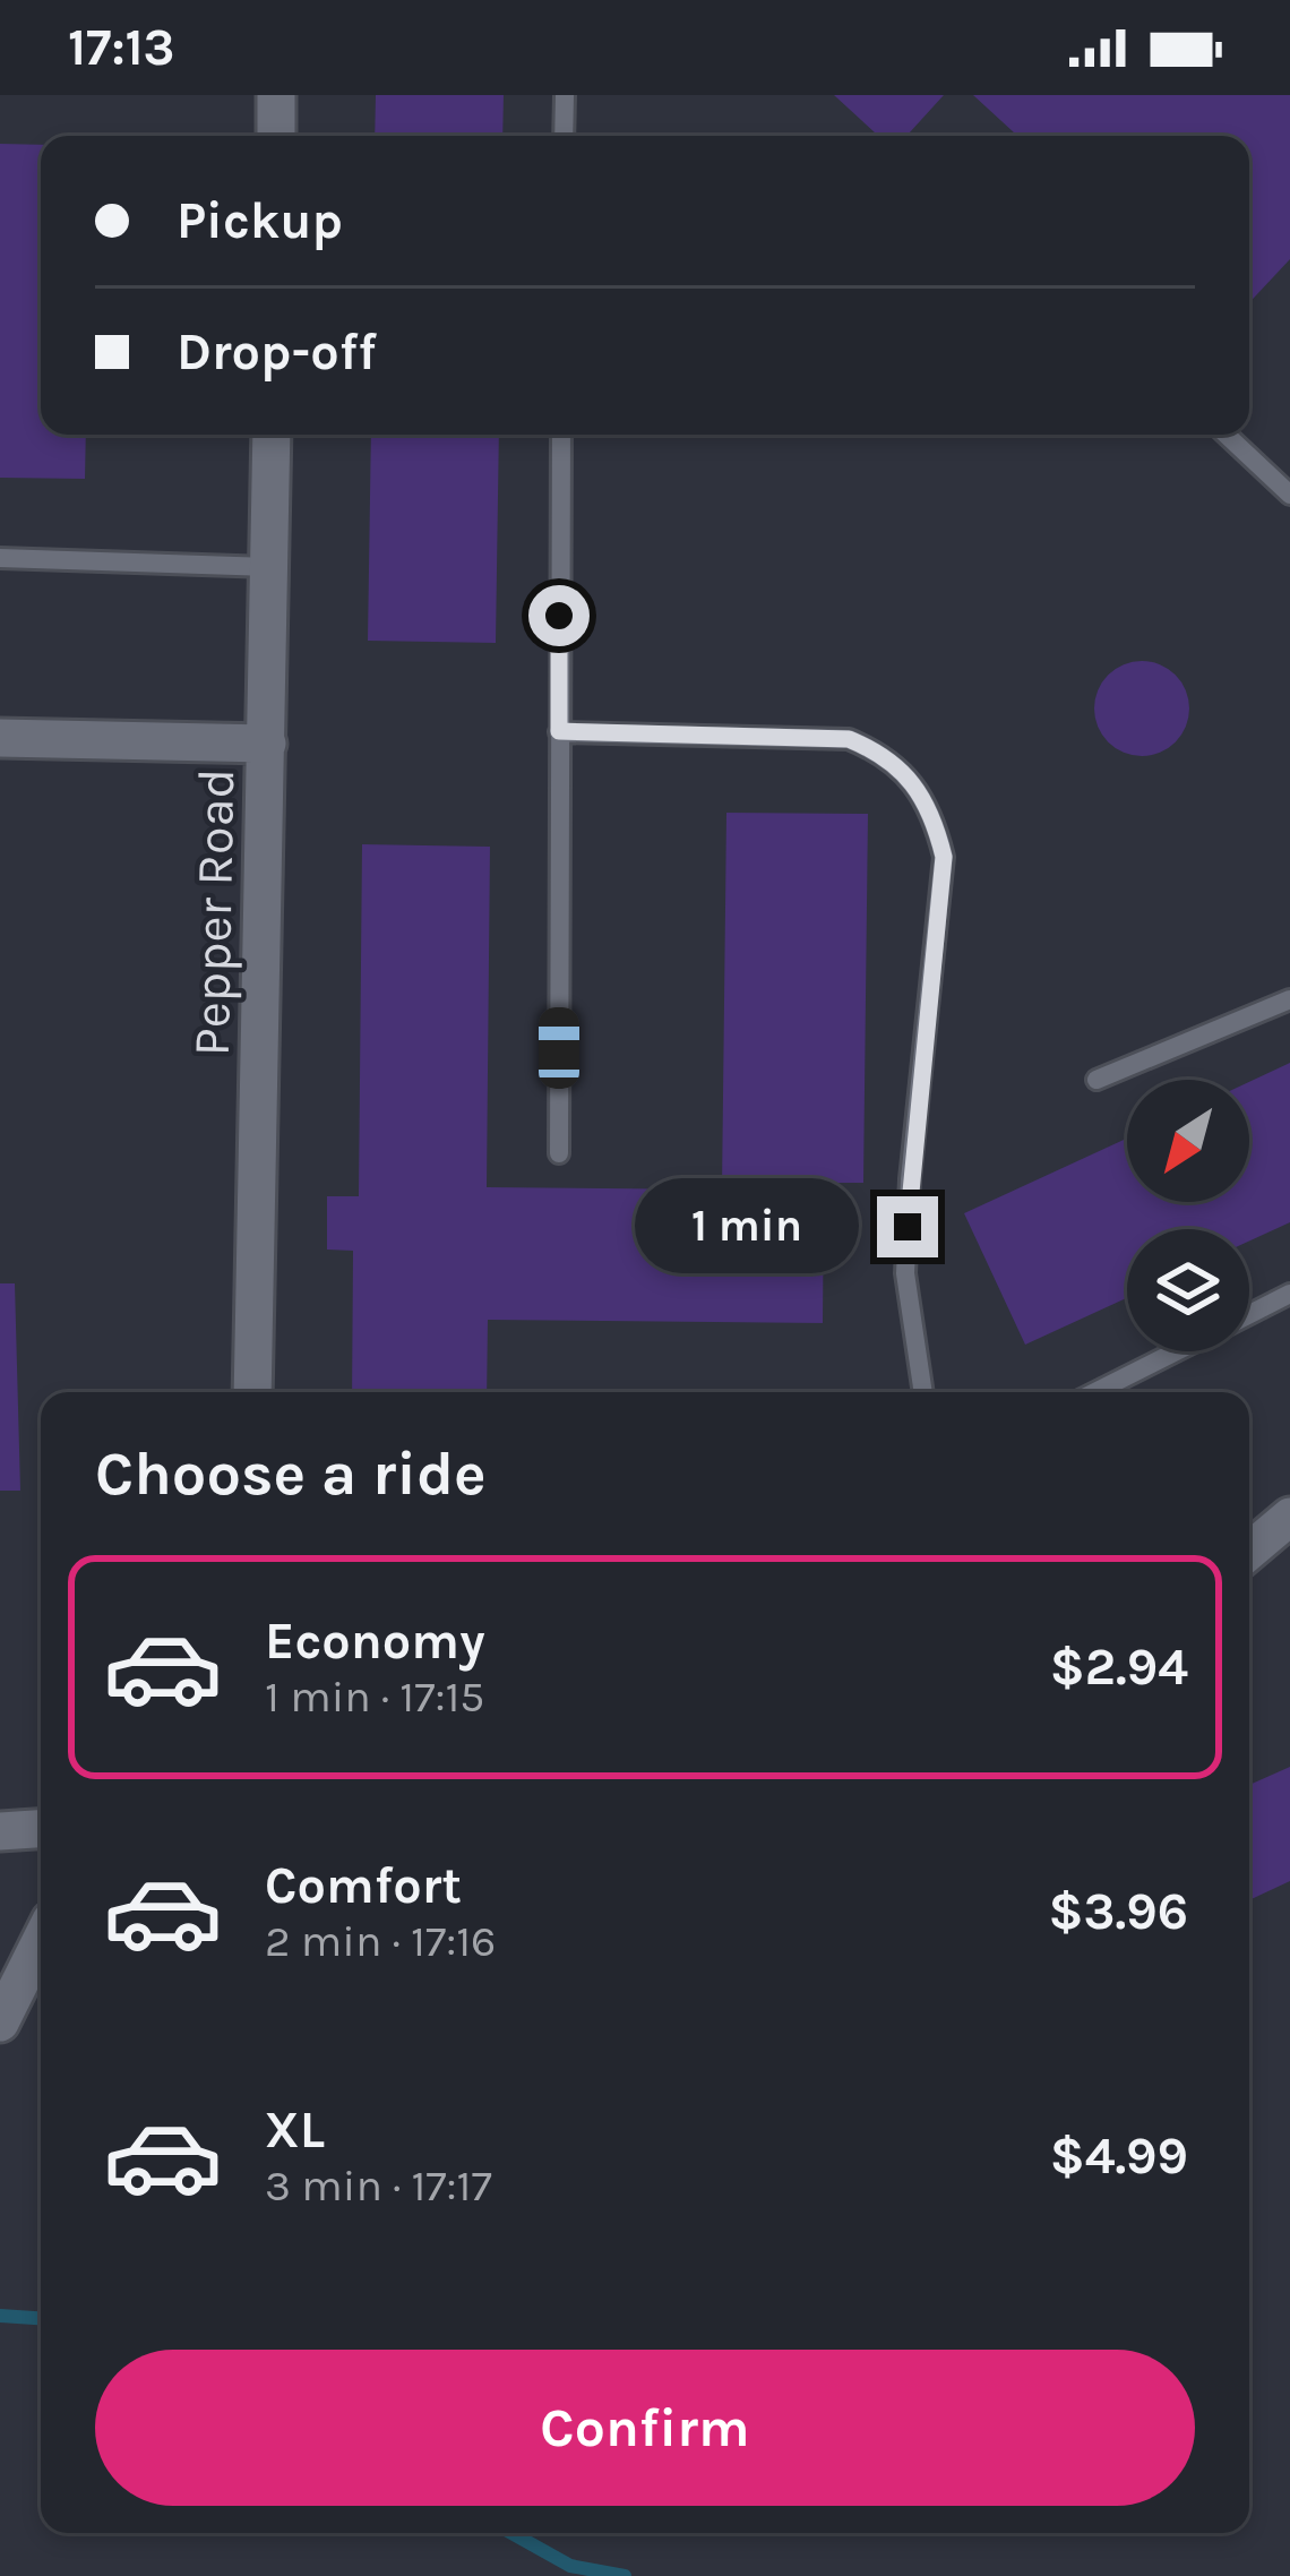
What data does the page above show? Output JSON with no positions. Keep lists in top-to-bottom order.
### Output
{
  "streets": {
    "street": ["Pepper Road"]
  },
  "north": "bottom left",
  "page": {
    "status": "17:13",
    "banner": ["Pickup", "Drop-off"],
    "bubble": "1 min",
    "heading": "Choose a ride",
    "list": [
      {
        "name": "Economy",
        "note": "1 min · 17:15",
        "value": "$2.94"
      },
      {
        "name": "Comfort",
        "note": "2 min · 17:16",
        "value": "$3.96"
      },
      {
        "name": "XL",
        "note": "3 min · 17:17",
        "value": "$4.99"
      }
    ],
    "buttons": "Confirm"
  }
}
